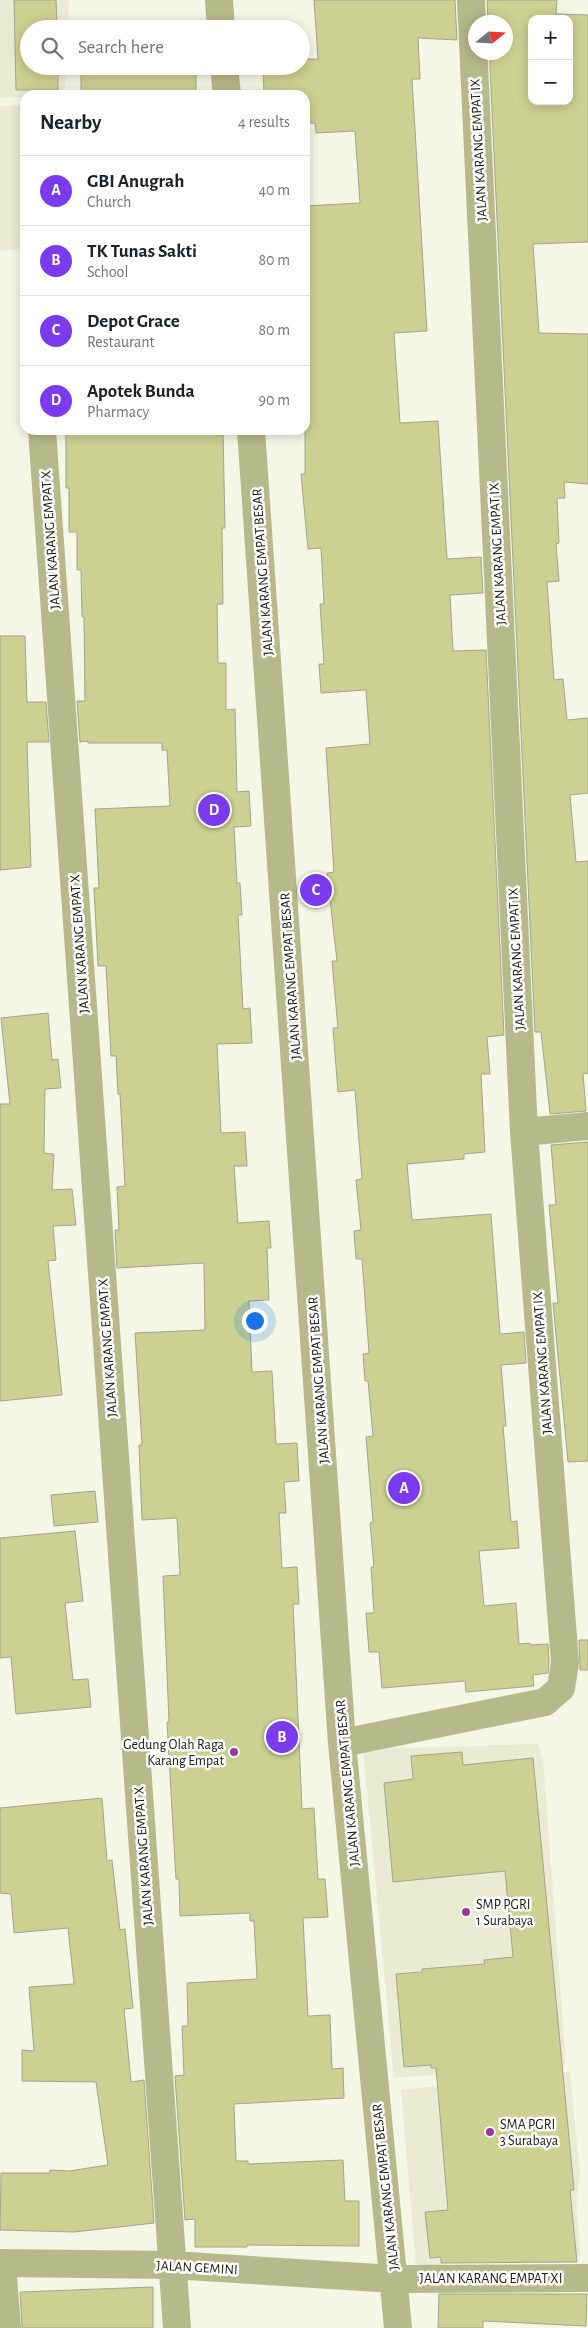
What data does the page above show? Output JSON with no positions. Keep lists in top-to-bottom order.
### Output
{
  "streets": {
    "street": [
      "JALAN KARANG EMPAT IX",
      "JALAN KARANG EMPAT X",
      "JALAN KARANG EMPAT BESAR",
      "JALAN GEMINI",
      "JALAN KARANG EMPAT XI"
    ]
  },
  "crossings": [
    ["JALAN KARANG EMPAT IX", "JALAN KARANG EMPAT BESAR"],
    ["JALAN KARANG EMPAT X", "JALAN GEMINI"],
    ["JALAN KARANG EMPAT BESAR", "JALAN GEMINI"],
    ["JALAN KARANG EMPAT BESAR", "JALAN KARANG EMPAT XI"],
    ["JALAN GEMINI", "JALAN KARANG EMPAT XI"]
  ],
  "places": ["Gedung Olah Raga Karang Empat", "SMP PGRI 1 Surabaya", "SMA PGRI 3 Surabaya"],
  "north": "right",
  "page": {
    "map_buttons": ["+", "−"],
    "search": "Search here",
    "heading": ["Nearby", "4 results"],
    "list": [
      {
        "mark": "A",
        "name": "GBI Anugrah",
        "note": "Church",
        "value": "40 m"
      },
      {
        "mark": "B",
        "name": "TK Tunas Sakti",
        "note": "School",
        "value": "80 m"
      },
      {
        "mark": "C",
        "name": "Depot Grace",
        "note": "Restaurant",
        "value": "80 m"
      },
      {
        "mark": "D",
        "name": "Apotek Bunda",
        "note": "Pharmacy",
        "value": "90 m"
      }
    ],
    "pins": [
      "D",
      "C",
      "A",
      "B"
    ]
  }
}
